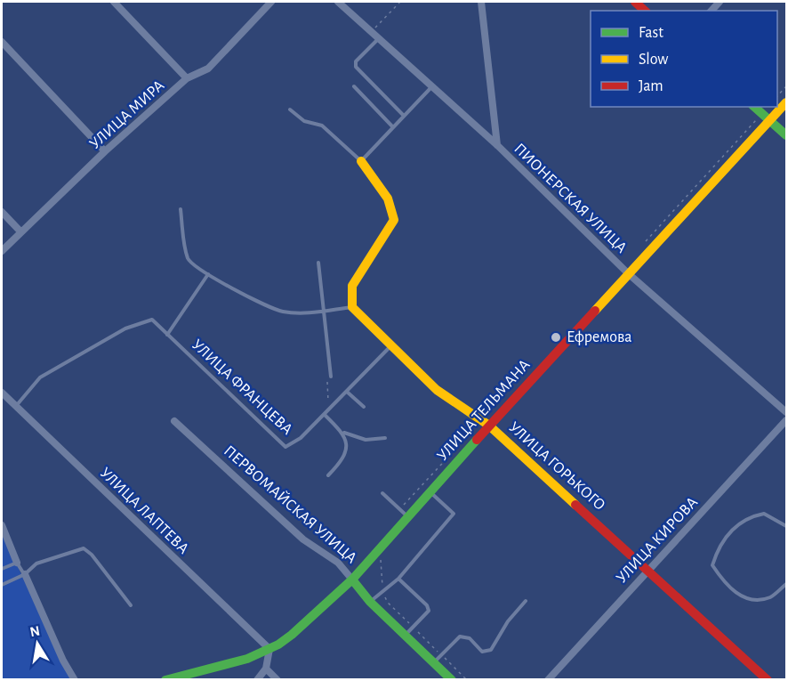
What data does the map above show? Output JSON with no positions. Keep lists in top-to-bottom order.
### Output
{
  "streets": {
    "street": [
      "УЛИЦА МИРА",
      "ПИОНЕРСКАЯ УЛИЦА",
      "УЛИЦА ТЕЛЬМАНА",
      "УЛИЦА ГОРЬКОГО",
      "ПЕРВОМАЙСКАЯ УЛИЦА",
      "УЛИЦА ЛАПТЕВА",
      "УЛИЦА КИРОВА"
    ],
    "lane": ["УЛИЦА ФРАНЦЕВА"]
  },
  "crossings": [
    ["ПИОНЕРСКАЯ УЛИЦА", "УЛИЦА ТЕЛЬМАНА"],
    ["УЛИЦА ФРАНЦЕВА", "УЛИЦА ГОРЬКОГО"],
    ["УЛИЦА ФРАНЦЕВА", "УЛИЦА ЛАПТЕВА"],
    ["УЛИЦА ТЕЛЬМАНА", "УЛИЦА ГОРЬКОГО"],
    ["УЛИЦА ТЕЛЬМАНА", "ПЕРВОМАЙСКАЯ УЛИЦА"],
    ["УЛИЦА ТЕЛЬМАНА", "УЛИЦА ЛАПТЕВА"],
    ["УЛИЦА ГОРЬКОГО", "УЛИЦА КИРОВА"]
  ],
  "places": ["Ефремова"],
  "legend": ["Fast", "Slow", "Jam"],
  "north": "top"
}
